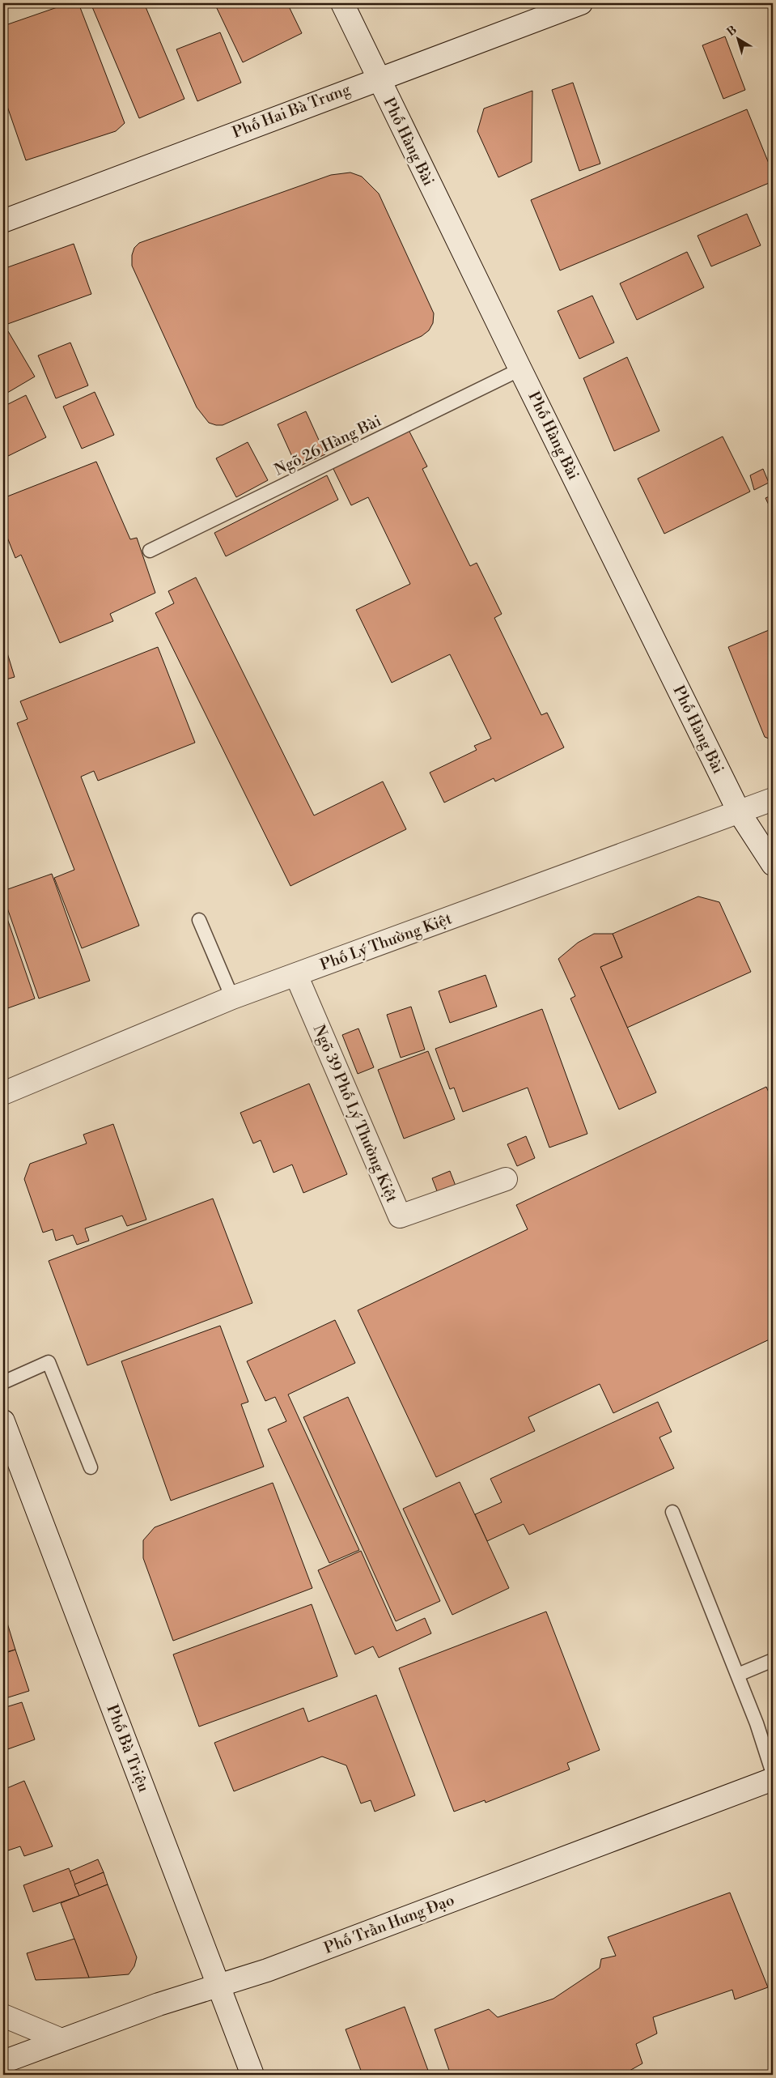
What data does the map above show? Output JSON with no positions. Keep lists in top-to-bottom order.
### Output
{
  "streets": {
    "main road": [
      "Phố Hai Bà Trưng",
      "Phố Hàng Bài",
      "Phố Lý Thường Kiệt",
      "Ngõ 39 Phố Lý Thường Kiệt",
      "Phố Bà Triệu",
      "Phố Trần Hưng Đạo"
    ],
    "lane": ["Ngõ 26 Hàng Bài"]
  },
  "crossings": [
    ["Phố Hai Bà Trưng", "Phố Hàng Bài"],
    ["Phố Hàng Bài", "Ngõ 26 Hàng Bài"],
    ["Phố Hàng Bài", "Phố Lý Thường Kiệt"],
    ["Phố Lý Thường Kiệt", "Ngõ 39 Phố Lý Thường Kiệt"],
    ["Phố Bà Triệu", "Phố Trần Hưng Đạo"]
  ],
  "north": "top left"
}
